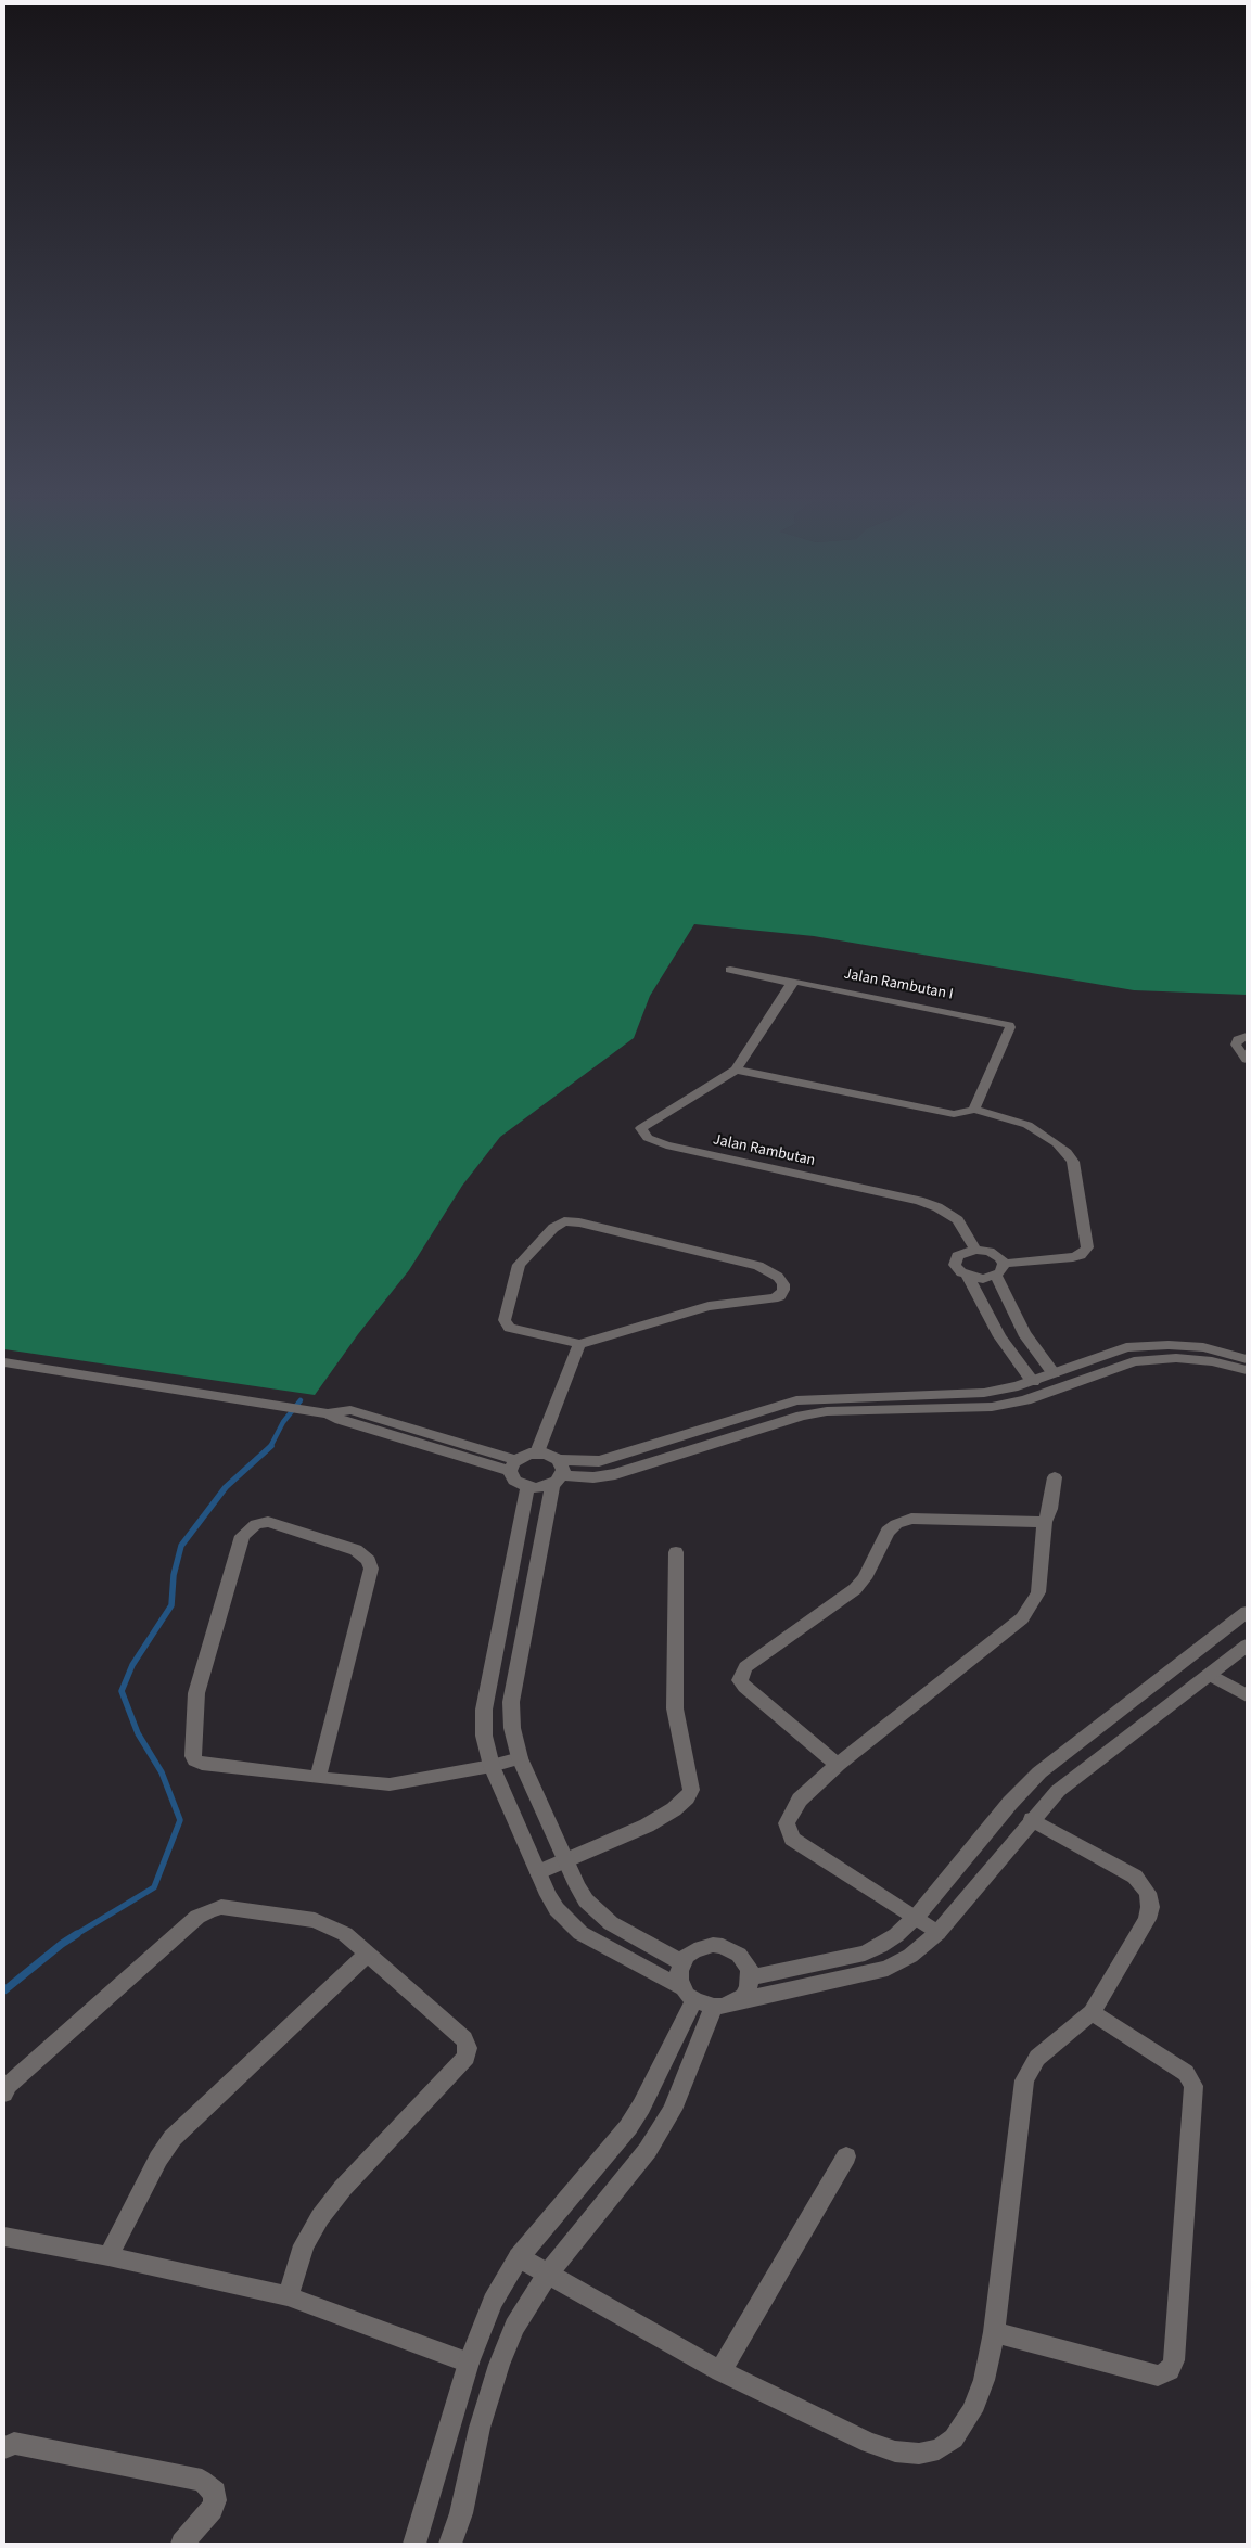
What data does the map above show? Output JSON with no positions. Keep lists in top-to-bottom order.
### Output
{
  "streets": {
    "street": ["Jalan Rambutan I", "Jalan Rambutan"]
  }
}
